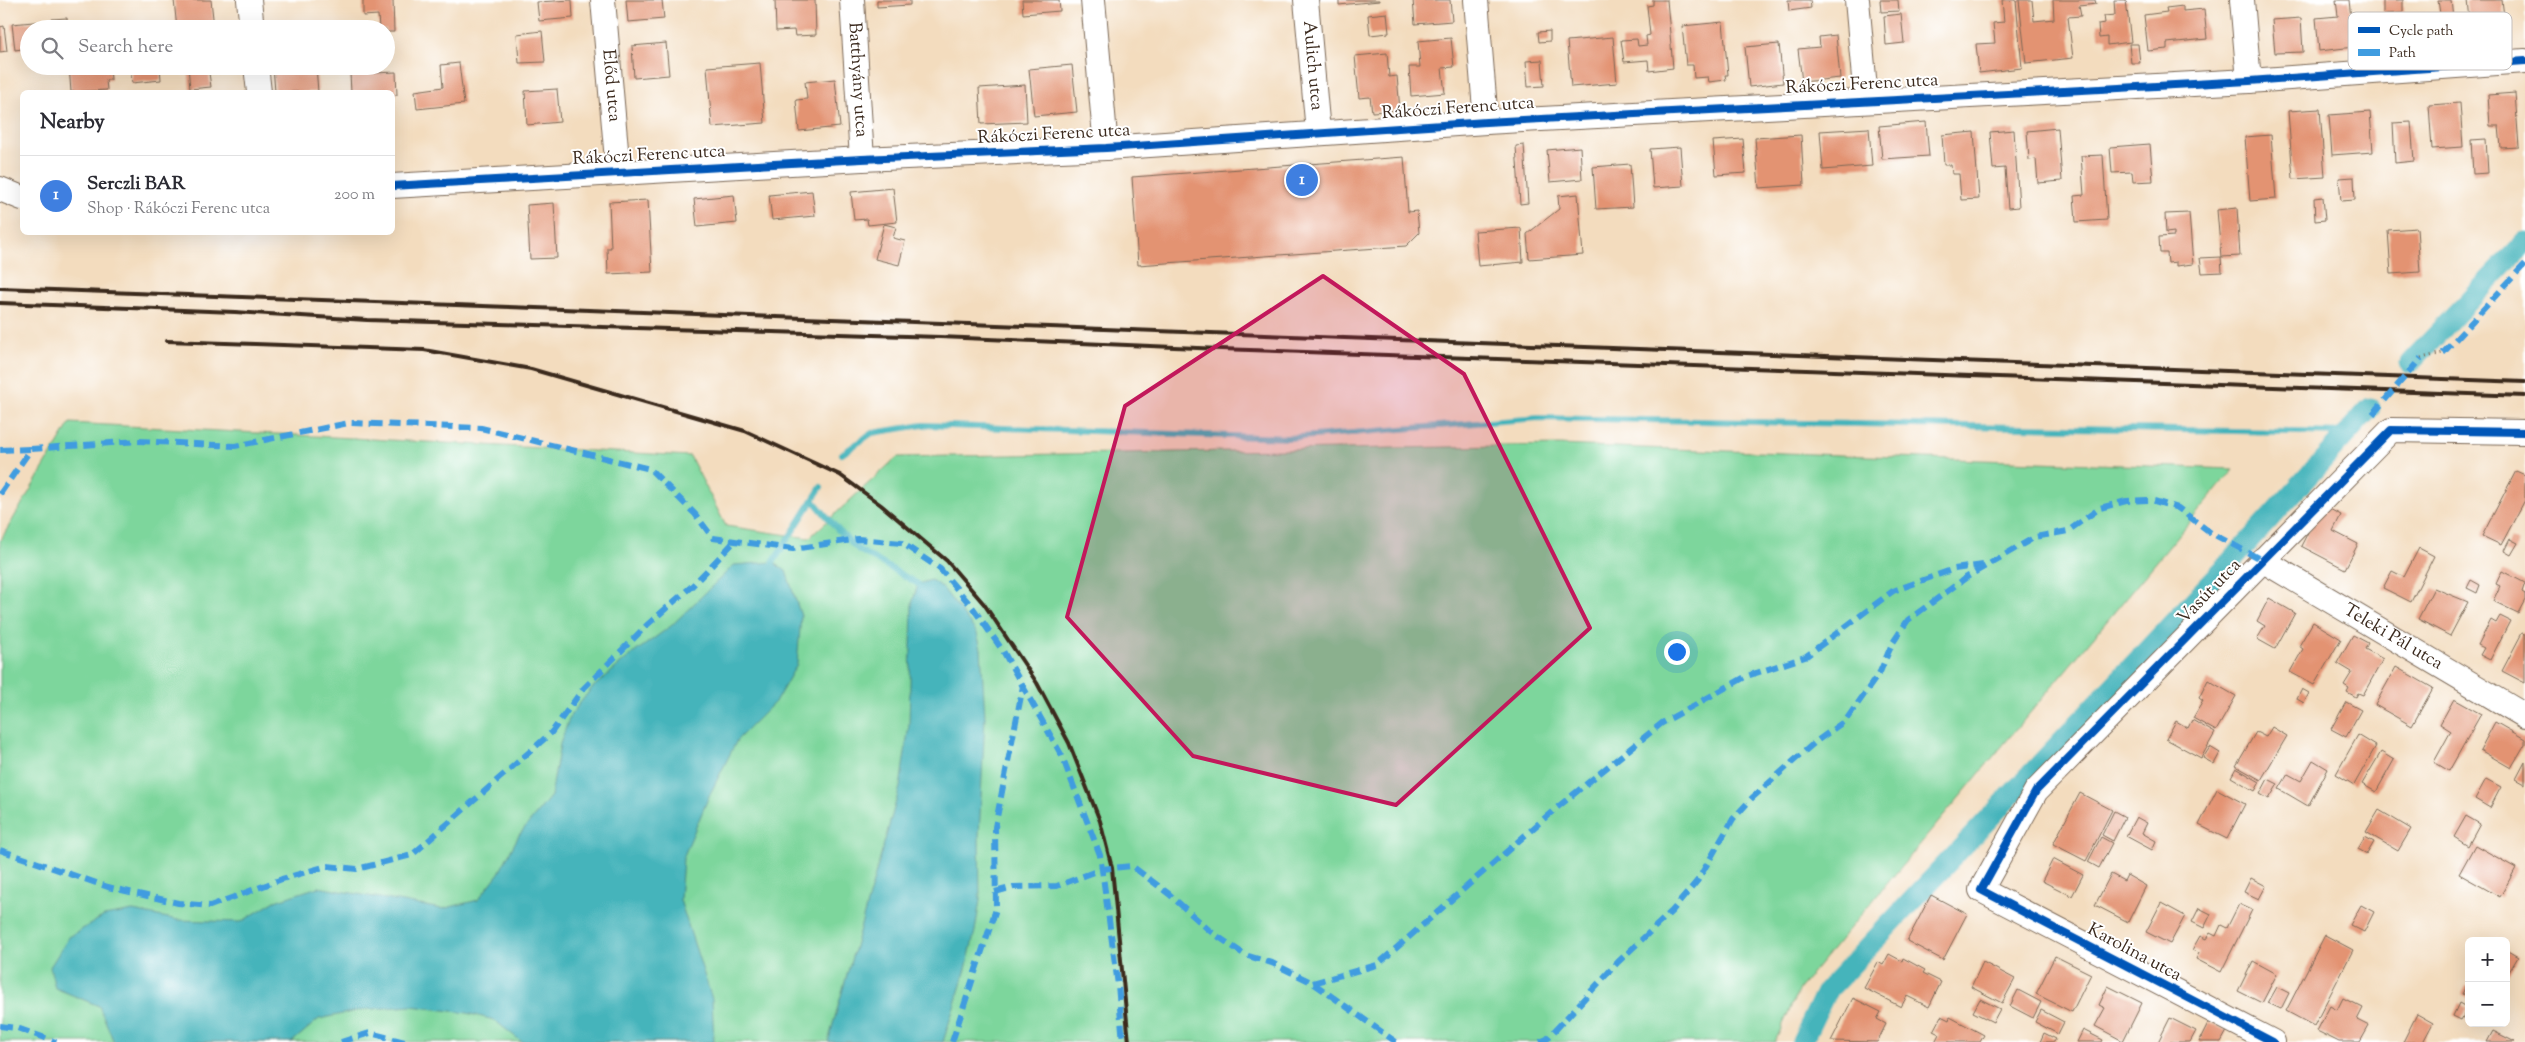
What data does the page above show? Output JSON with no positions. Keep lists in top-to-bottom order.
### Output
{
  "streets": {
    "street": [
      "Aulich utca",
      "Batthyány utca",
      "Rákóczi Ferenc utca",
      "Előd utca",
      "Vasút utca",
      "Teleki Pál utca",
      "Karolina utca"
    ]
  },
  "crossings": [
    ["Aulich utca", "Rákóczi Ferenc utca"],
    ["Batthyány utca", "Rákóczi Ferenc utca"],
    ["Rákóczi Ferenc utca", "Előd utca"],
    ["Vasút utca", "Teleki Pál utca"],
    ["Vasút utca", "Karolina utca"]
  ],
  "legend": ["Cycle path", "Path"],
  "page": {
    "search": "Search here",
    "heading": "Nearby",
    "list": [
      {
        "mark": "1",
        "name": "Serczli BAR",
        "note": "Shop · Rákóczi Ferenc utca",
        "value": "200 m"
      }
    ],
    "pins": "1",
    "map_buttons": ["+", "−"]
  }
}
